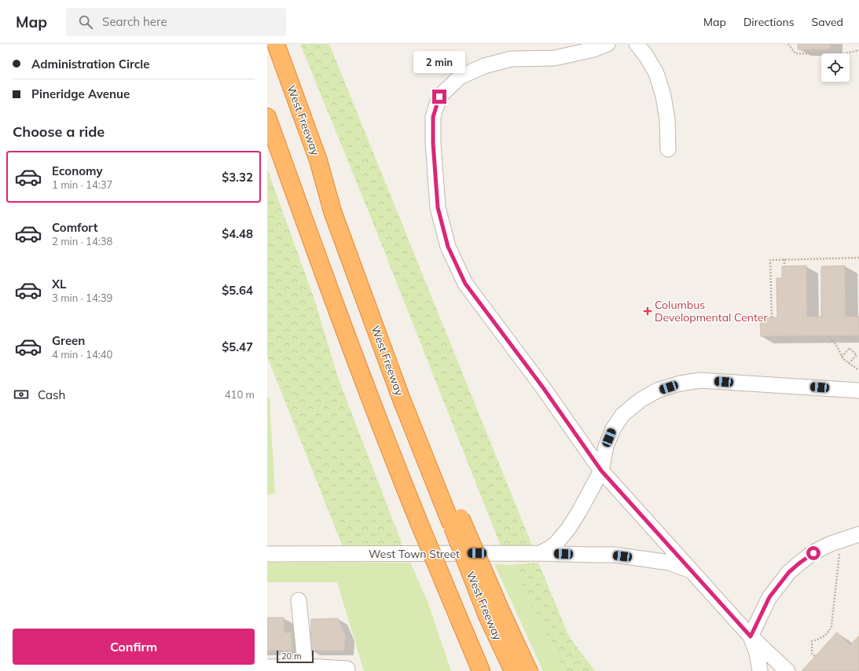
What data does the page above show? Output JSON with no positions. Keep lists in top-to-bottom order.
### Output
{
  "streets": {
    "highway": ["West Freeway"],
    "street": ["West Town Street"]
  },
  "places": {
    "health": ["Columbus Developmental Center"]
  },
  "scale_bar": "20 m",
  "page": {
    "header": "Map",
    "search": "Search here",
    "nav": ["Map", "Directions", "Saved"],
    "banner": ["Administration Circle", "Pineridge Avenue"],
    "bubble": "2 min",
    "heading": "Choose a ride",
    "list": [
      {
        "name": "Economy",
        "note": "1 min · 14:37",
        "value": "$3.32"
      },
      {
        "name": "Comfort",
        "note": "2 min · 14:38",
        "value": "$4.48"
      },
      {
        "name": "XL",
        "note": "3 min · 14:39",
        "value": "$5.64"
      },
      {
        "name": "Green",
        "note": "4 min · 14:40",
        "value": "$5.47"
      }
    ],
    "pay": ["Cash", "410 m"],
    "buttons": "Confirm",
    "scale": "20 m"
  }
}
